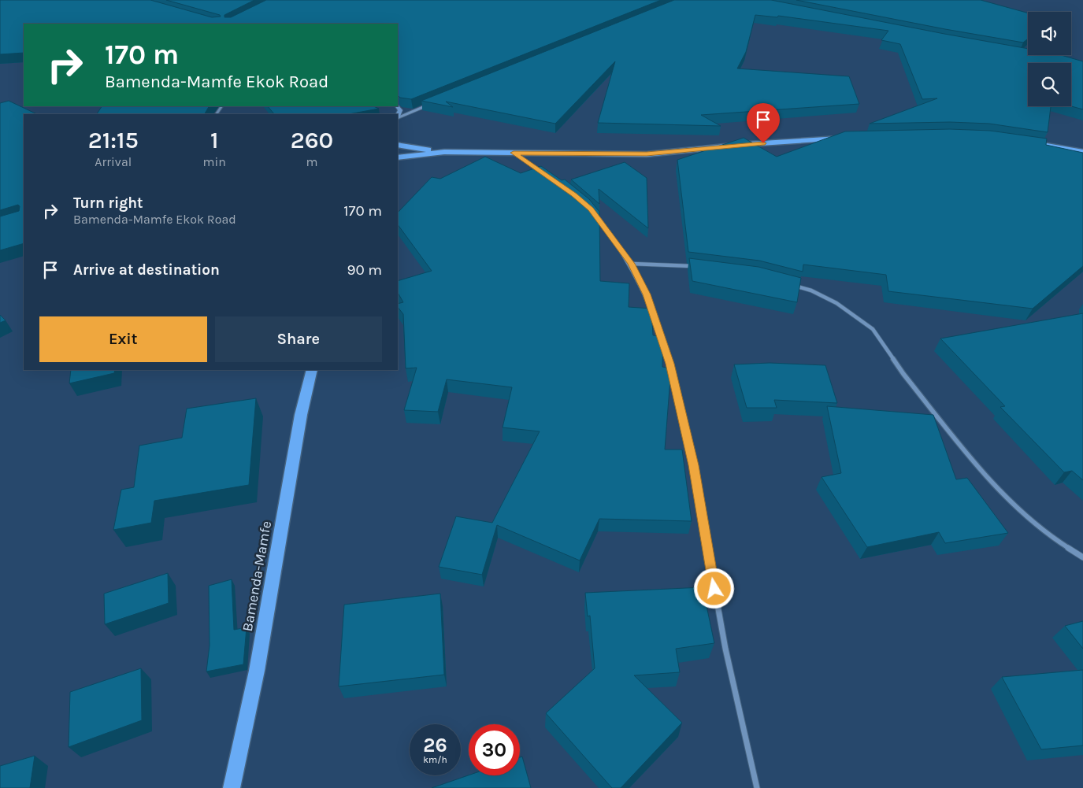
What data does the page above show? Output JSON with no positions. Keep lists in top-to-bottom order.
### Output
{
  "streets": {
    "highway": ["Bamenda-Mamfe"]
  },
  "page": {
    "turn": ["170 m", "Bamenda-Mamfe Ekok Road"],
    "eta": [
      "21:15",
      "Arrival",
      "1",
      "min",
      "260",
      "m"
    ],
    "list": [
      {
        "name": "Turn right",
        "note": "Bamenda-Mamfe Ekok Road",
        "value": "170 m"
      },
      {
        "name": "Arrive at destination",
        "value": "90 m"
      }
    ],
    "buttons": ["Exit", "Share"],
    "speed": "26 km/h",
    "limit": "30"
  }
}
